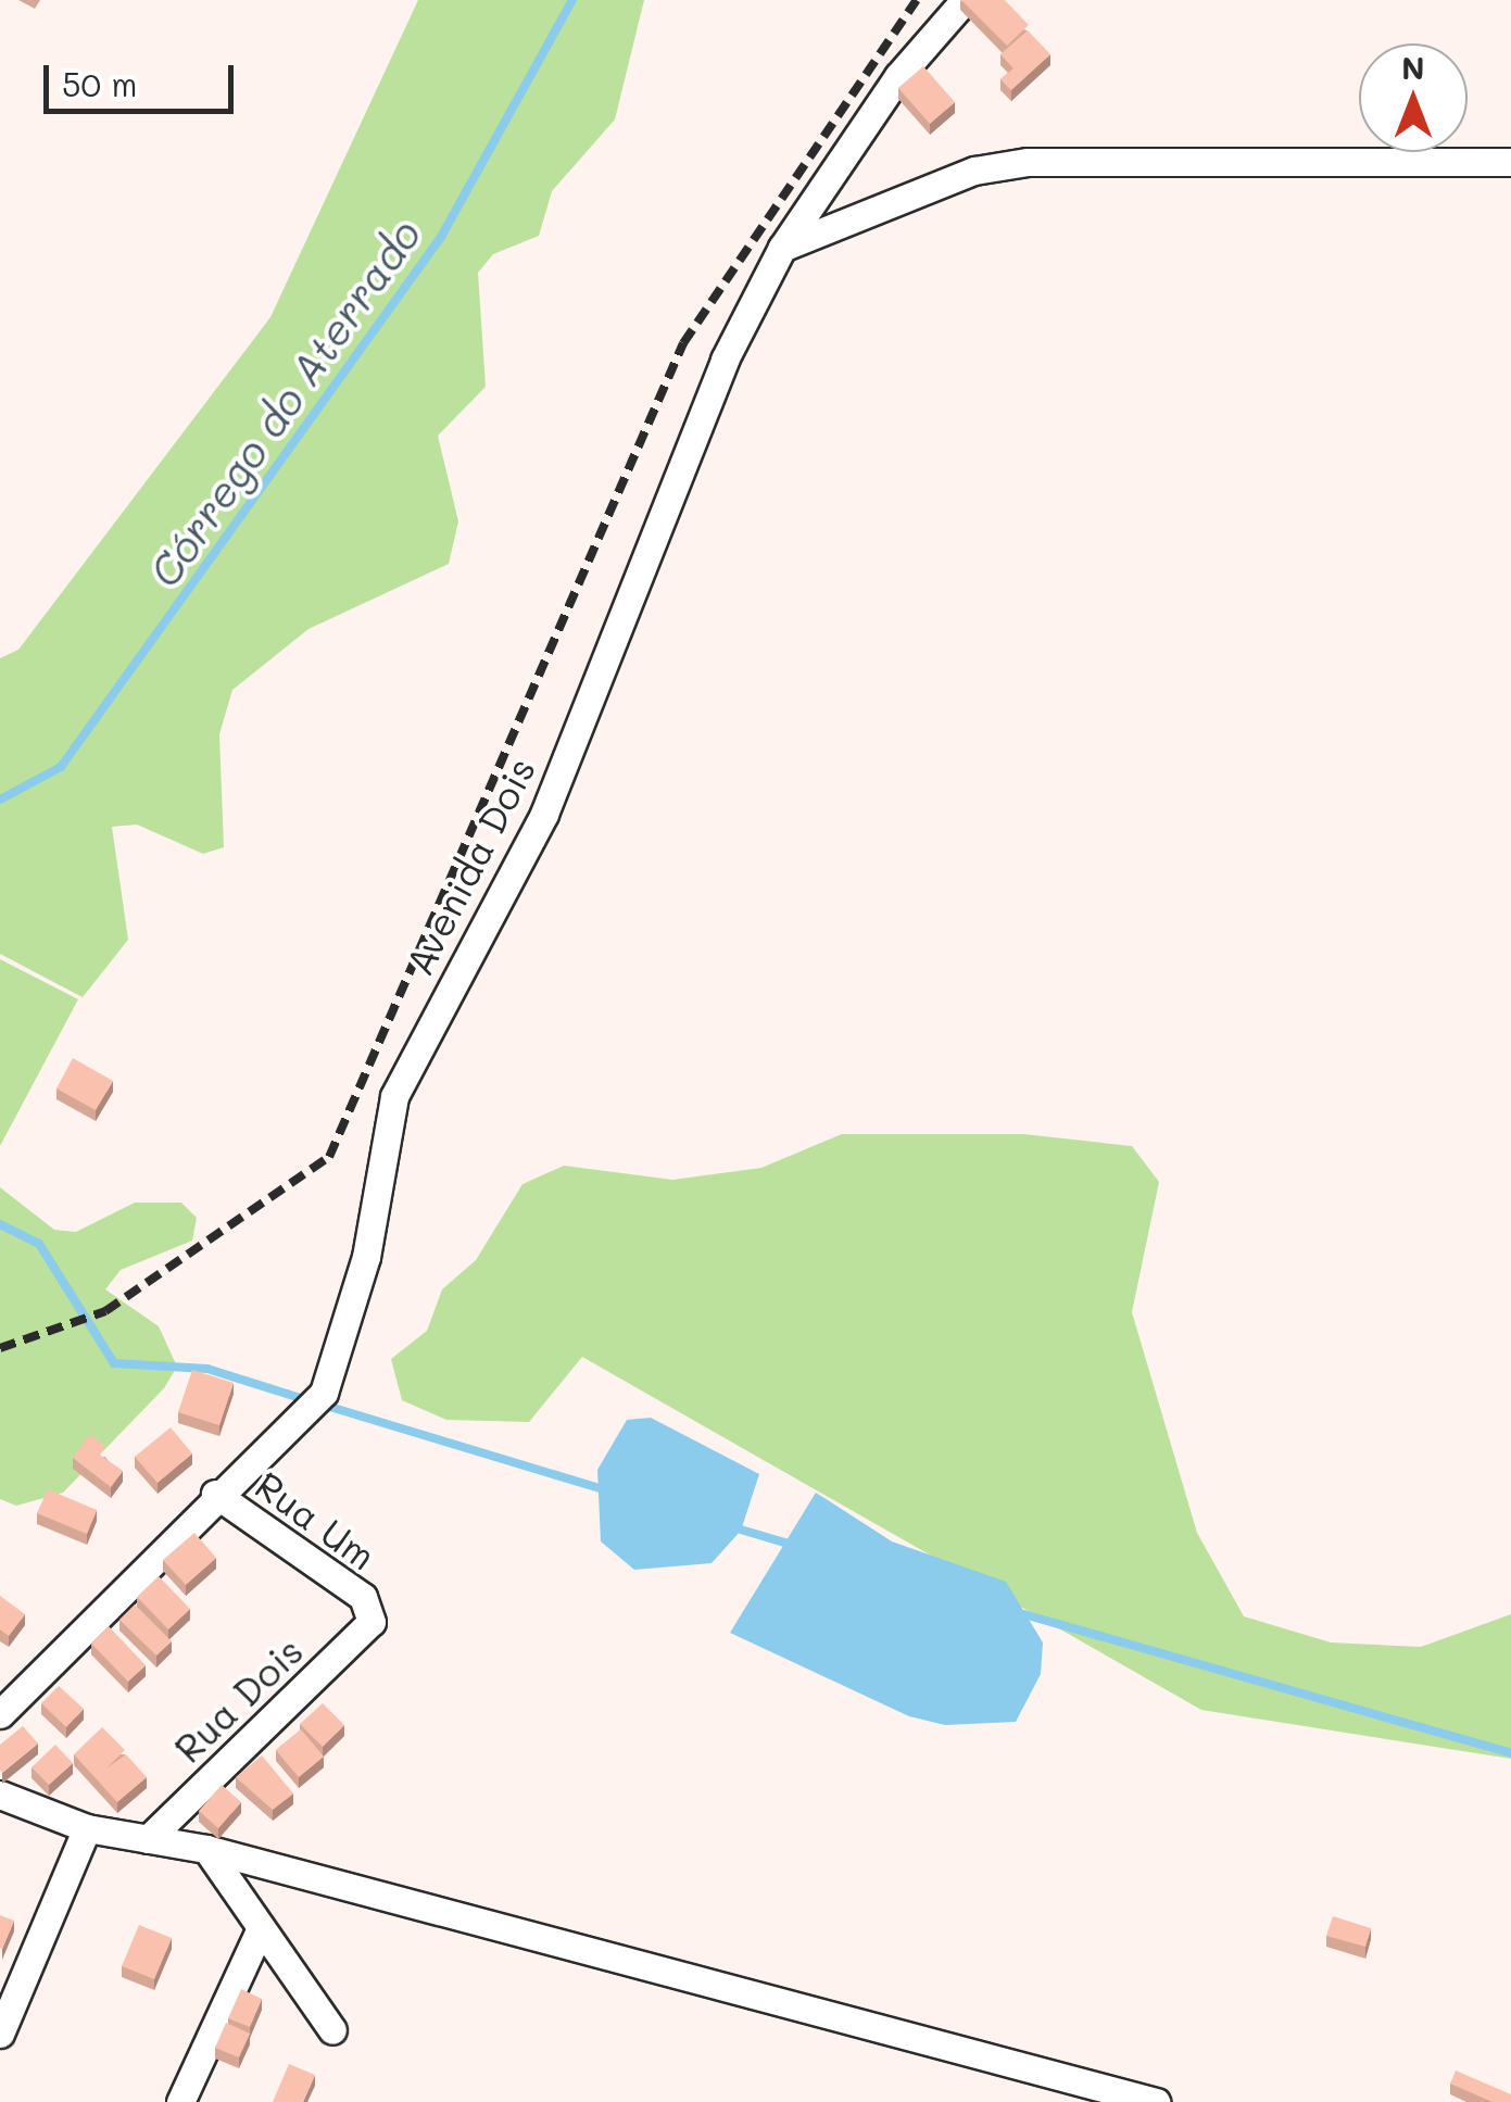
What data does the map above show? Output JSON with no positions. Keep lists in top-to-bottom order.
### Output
{
  "streets": {
    "street": ["Avenida Dois", "Rua Um", "Rua Dois"]
  },
  "crossings": [
    ["Avenida Dois", "Rua Um"],
    ["Rua Um", "Rua Dois"]
  ],
  "water": ["Córrego do Aterrado"],
  "scale_bar": "50 m",
  "north": "top"
}
